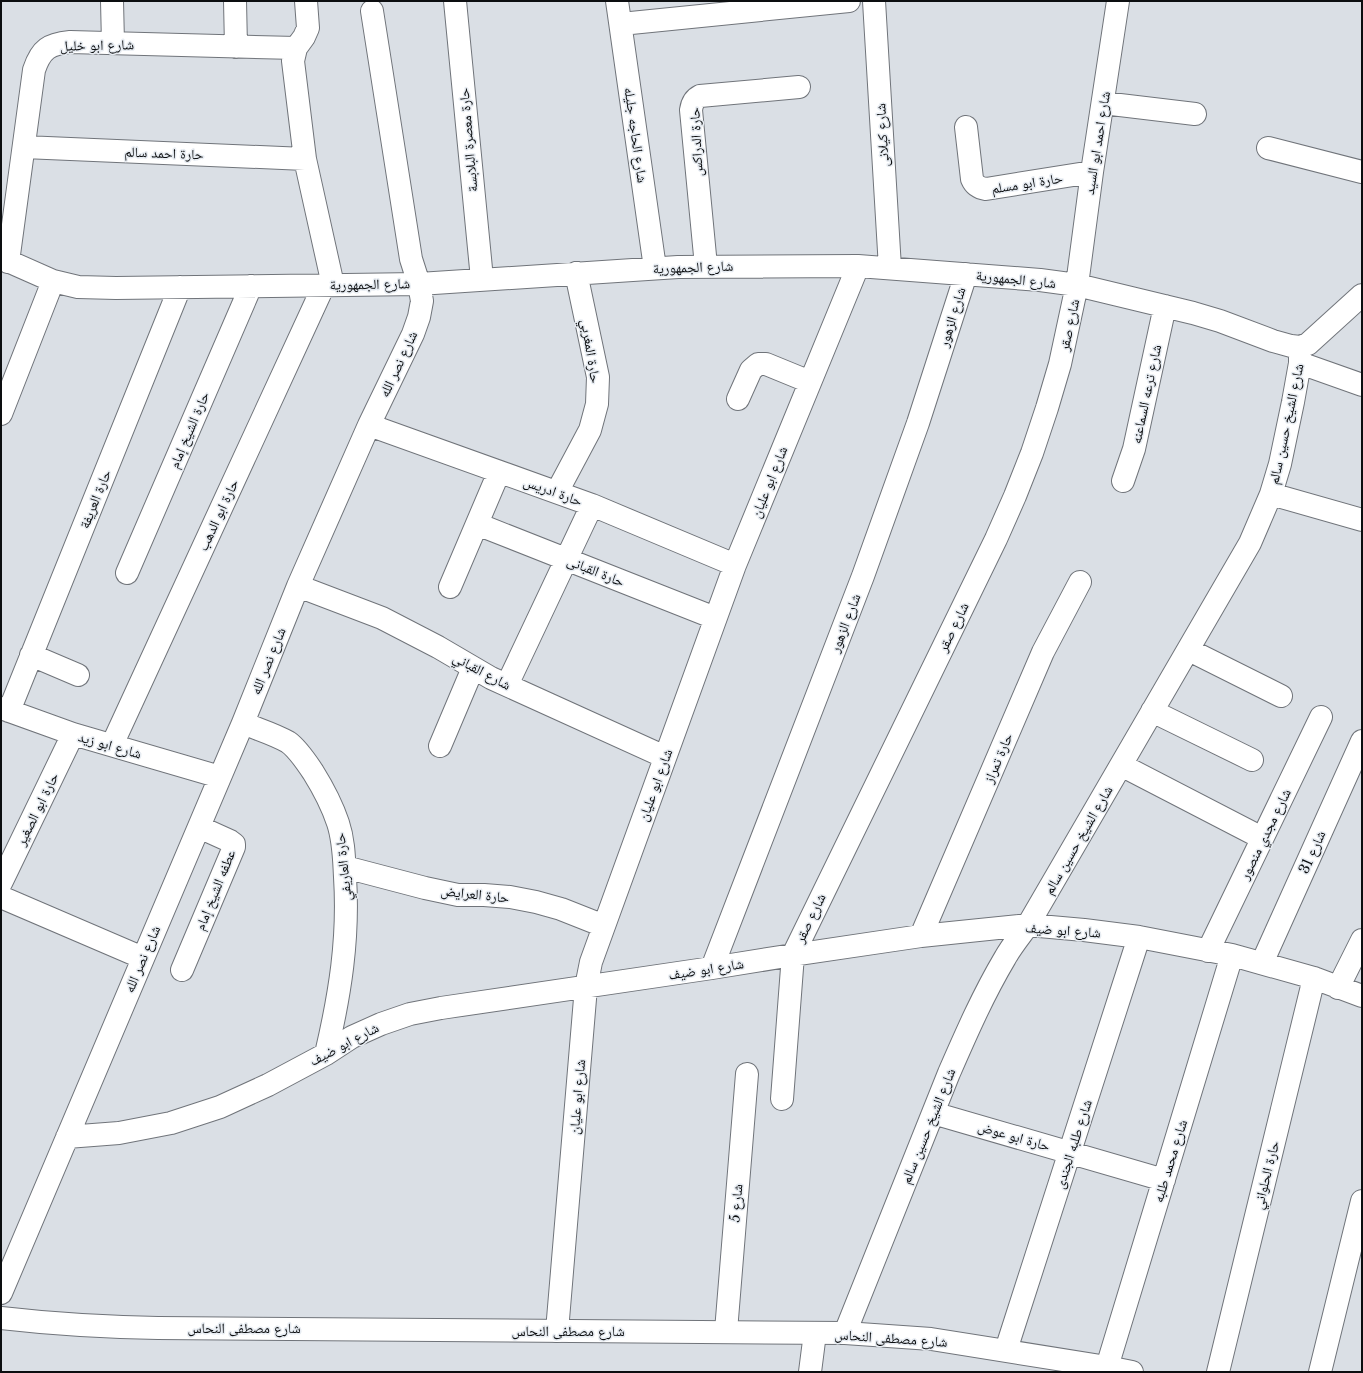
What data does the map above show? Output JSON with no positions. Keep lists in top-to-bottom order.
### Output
{
  "streets": {
    "street": [
      "شارع ابو خليل",
      "شارع الحاجه جليله",
      "شارع كيلانى",
      "حارة معصرة البلابسة",
      "حارة الدراكس",
      "شارع احمد ابو السيد",
      "حارة احمد سالم",
      "حارة ابو مسلم",
      "شارع الجمهورية",
      "شارع الزهور",
      "شارع صقر",
      "حارة المغربي",
      "شارع نصر الله",
      "شارع ترعه السماعنه",
      "شارع الشيخ حسين سالم",
      "حارة الشيخ إمام",
      "شارع ابو عليان",
      "حارة ادريس",
      "حارة العريفة",
      "حارة ابو الدهب",
      "حارة القبانى",
      "شارع القباني",
      "شارع ابو زيد",
      "حارة تمراز",
      "حارة ابو الصغير",
      "شارع مجدي منصور",
      "شارع 31",
      "حارة العاريفي",
      "عطفه الشيخ إمام",
      "حارة العرايض",
      "شارع ابو ضيف",
      "حارة ابو عوض",
      "شارع طلبه الجندى",
      "شارع محمد طلبه",
      "حارة الحلواني",
      "شارع 5",
      "شارع مصطفى النحاس"
    ]
  },
  "crossings": [
    ["شارع ابو خليل", "حارة احمد سالم"],
    ["شارع ابو خليل", "شارع الجمهورية"],
    ["شارع الحاجه جليله", "شارع الجمهورية"],
    ["شارع كيلانى", "شارع الجمهورية"],
    ["حارة معصرة البلابسة", "شارع الجمهورية"],
    ["حارة الدراكس", "شارع الجمهورية"],
    ["شارع احمد ابو السيد", "حارة ابو مسلم"],
    ["شارع احمد ابو السيد", "شارع الجمهورية"],
    ["شارع احمد ابو السيد", "شارع صقر"],
    ["شارع الجمهورية", "شارع الزهور"],
    ["شارع الجمهورية", "شارع صقر"],
    ["شارع الجمهورية", "حارة المغربي"],
    ["شارع الجمهورية", "شارع نصر الله"],
    ["شارع الجمهورية", "شارع ترعه السماعنه"],
    ["شارع الجمهورية", "شارع الشيخ حسين سالم"],
    ["شارع الجمهورية", "حارة الشيخ إمام"],
    ["شارع الجمهورية", "شارع ابو عليان"],
    ["شارع الجمهورية", "حارة العريفة"],
    ["شارع الجمهورية", "حارة ابو الدهب"],
    ["شارع الزهور", "شارع ابو ضيف"],
    ["شارع صقر", "شارع ابو ضيف"],
    ["حارة المغربي", "حارة ادريس"],
    ["شارع نصر الله", "حارة ادريس"],
    ["شارع نصر الله", "شارع القباني"],
    ["شارع نصر الله", "شارع ابو زيد"],
    ["شارع نصر الله", "حارة العاريفي"],
    ["شارع نصر الله", "عطفه الشيخ إمام"],
    ["شارع نصر الله", "شارع ابو ضيف"],
    ["شارع الشيخ حسين سالم", "شارع ابو ضيف"],
    ["شارع الشيخ حسين سالم", "حارة ابو عوض"],
    ["شارع الشيخ حسين سالم", "شارع مصطفى النحاس"],
    ["شارع ابو عليان", "حارة ادريس"],
    ["شارع ابو عليان", "حارة القبانى"],
    ["شارع ابو عليان", "شارع القباني"],
    ["شارع ابو عليان", "حارة العرايض"],
    ["شارع ابو عليان", "شارع ابو ضيف"],
    ["شارع ابو عليان", "شارع مصطفى النحاس"],
    ["حارة العريفة", "شارع ابو زيد"],
    ["حارة ابو الدهب", "شارع ابو زيد"],
    ["شارع ابو زيد", "حارة ابو الصغير"],
    ["حارة تمراز", "شارع ابو ضيف"],
    ["شارع مجدي منصور", "شارع ابو ضيف"],
    ["شارع 31", "شارع ابو ضيف"],
    ["حارة العاريفي", "حارة العرايض"],
    ["حارة العاريفي", "شارع ابو ضيف"],
    ["شارع ابو ضيف", "شارع طلبه الجندى"],
    ["شارع ابو ضيف", "شارع محمد طلبه"],
    ["شارع ابو ضيف", "حارة الحلواني"],
    ["حارة ابو عوض", "شارع طلبه الجندى"],
    ["حارة ابو عوض", "شارع محمد طلبه"],
    ["شارع طلبه الجندى", "شارع مصطفى النحاس"],
    ["شارع محمد طلبه", "شارع مصطفى النحاس"],
    ["شارع 5", "شارع مصطفى النحاس"]
  ]
}
